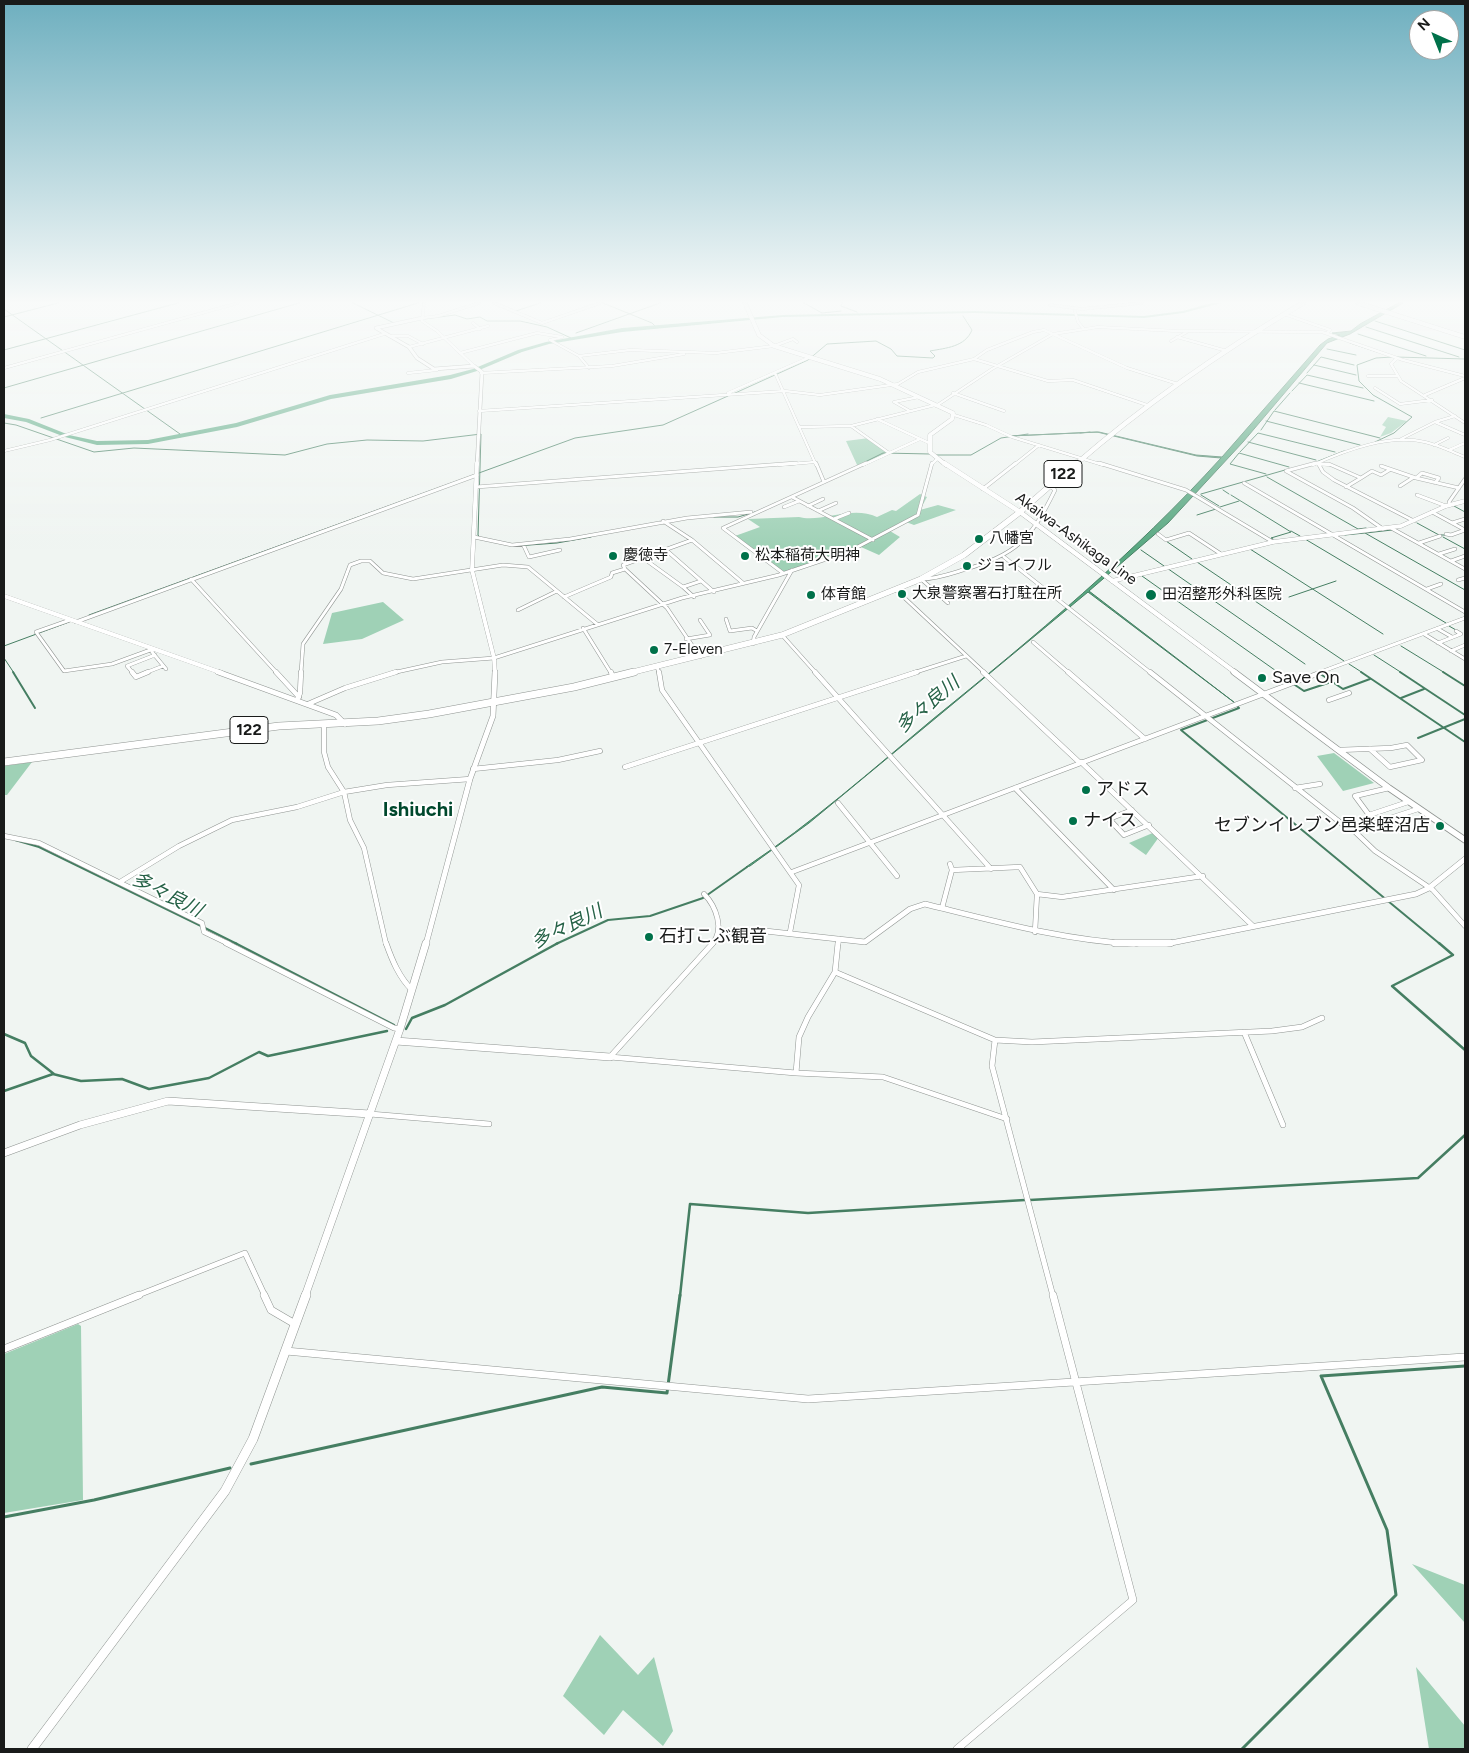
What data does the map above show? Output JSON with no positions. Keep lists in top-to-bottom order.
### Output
{
  "streets": {
    "highway": ["122"],
    "main road": ["Akaiwa-Ashikaga Line"]
  },
  "crossings": [
    ["122", "Akaiwa-Ashikaga Line"]
  ],
  "districts": ["Ishiuchi"],
  "water": ["多々良川"],
  "places": [
    "八幡宮",
    "慶徳寺",
    "松本稲荷大明神",
    "ジョイフル",
    "大泉警察署石打駐在所",
    "体育館",
    "田沼整形外科医院",
    "7-Eleven",
    "Save On",
    "アドス",
    "ナイス",
    "セブンイレブン邑楽蛭沼店",
    "石打こぶ観音"
  ],
  "north": "top left"
}
